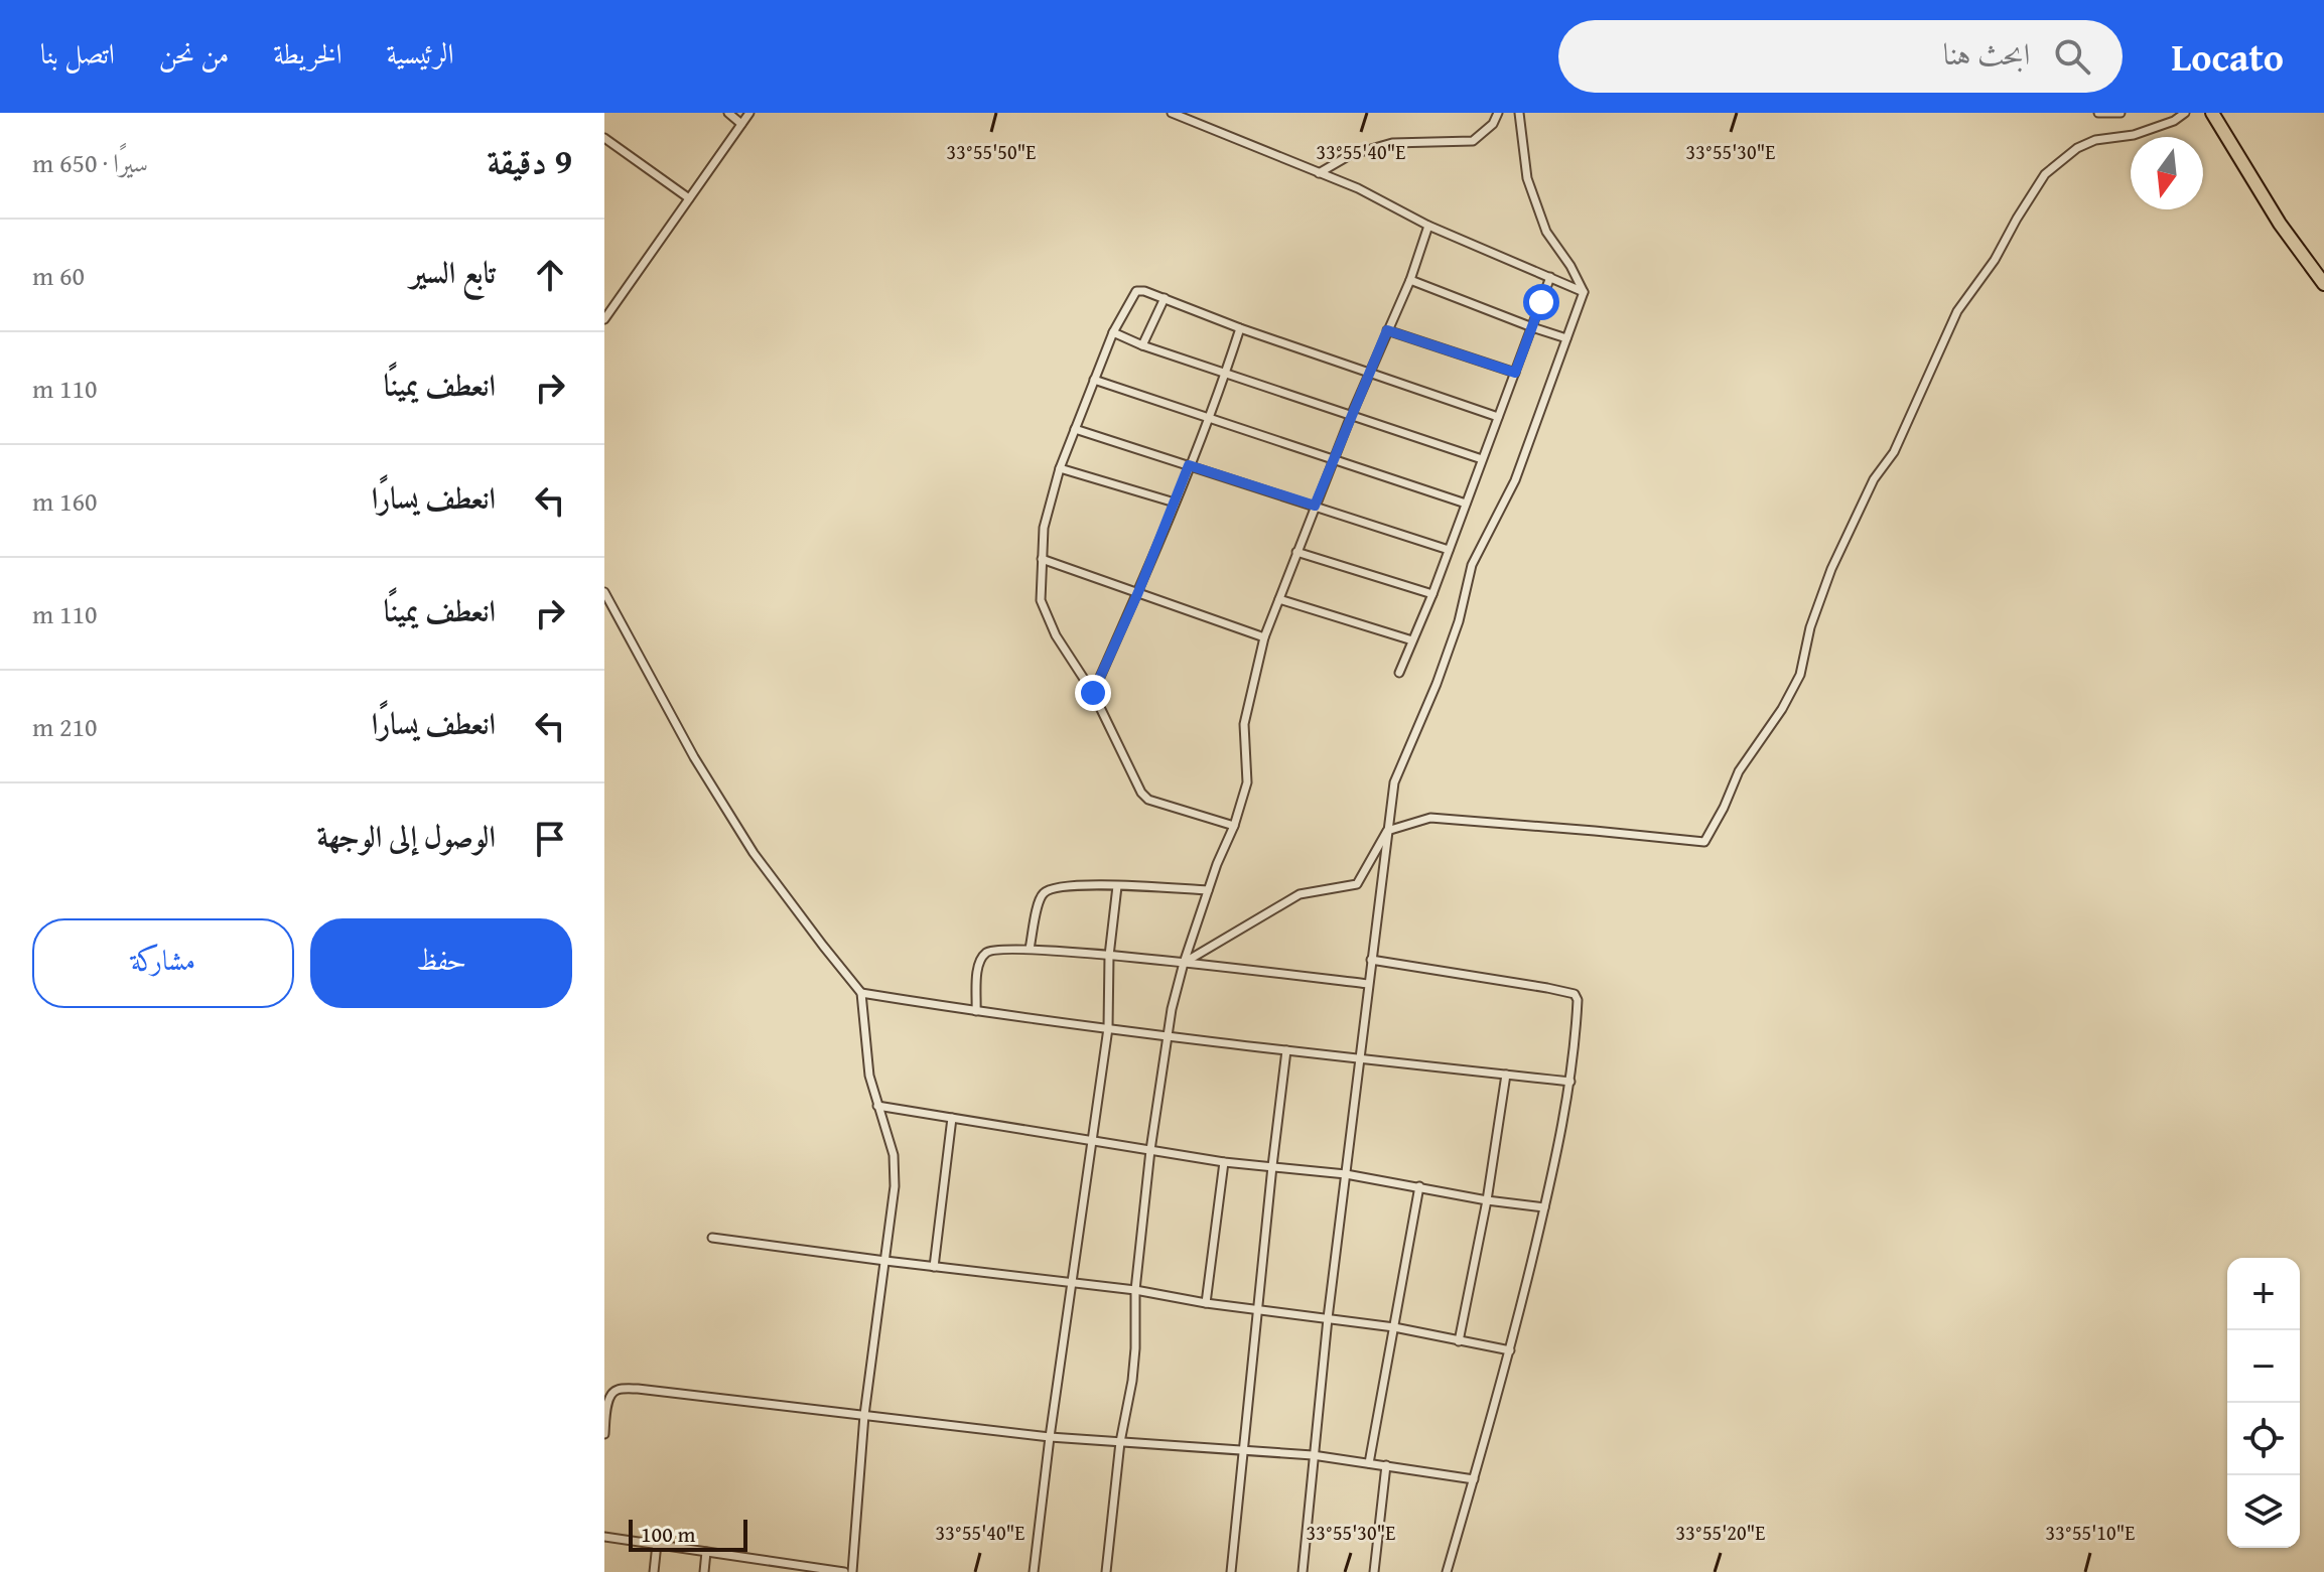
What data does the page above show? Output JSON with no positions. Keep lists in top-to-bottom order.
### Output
{
  "scale_bar": "100 m",
  "north": "bottom",
  "page": {
    "header": "Locato",
    "search": "ابحث هنا",
    "nav": [
      "الرئيسية",
      "الخريطة",
      "من نحن",
      "اتصل بنا"
    ],
    "heading": ["9 دقيقة", "سيرًا · 650 m"],
    "list": [
      ["تابع السير", "60 m"],
      ["انعطف يمينًا", "110 m"],
      ["انعطف يسارًا", "160 m"],
      ["انعطف يمينًا", "110 m"],
      ["انعطف يسارًا", "210 m"],
      "الوصول إلى الوجهة"
    ],
    "buttons": ["حفظ", "مشاركة"],
    "map_buttons": ["+", "−"],
    "scale": "100 m"
  },
  "coordinates": [
    "33°55'50\"E",
    "33°55'40\"E",
    "33°55'30\"E",
    "33°55'20\"E",
    "33°55'10\"E"
  ]
}
